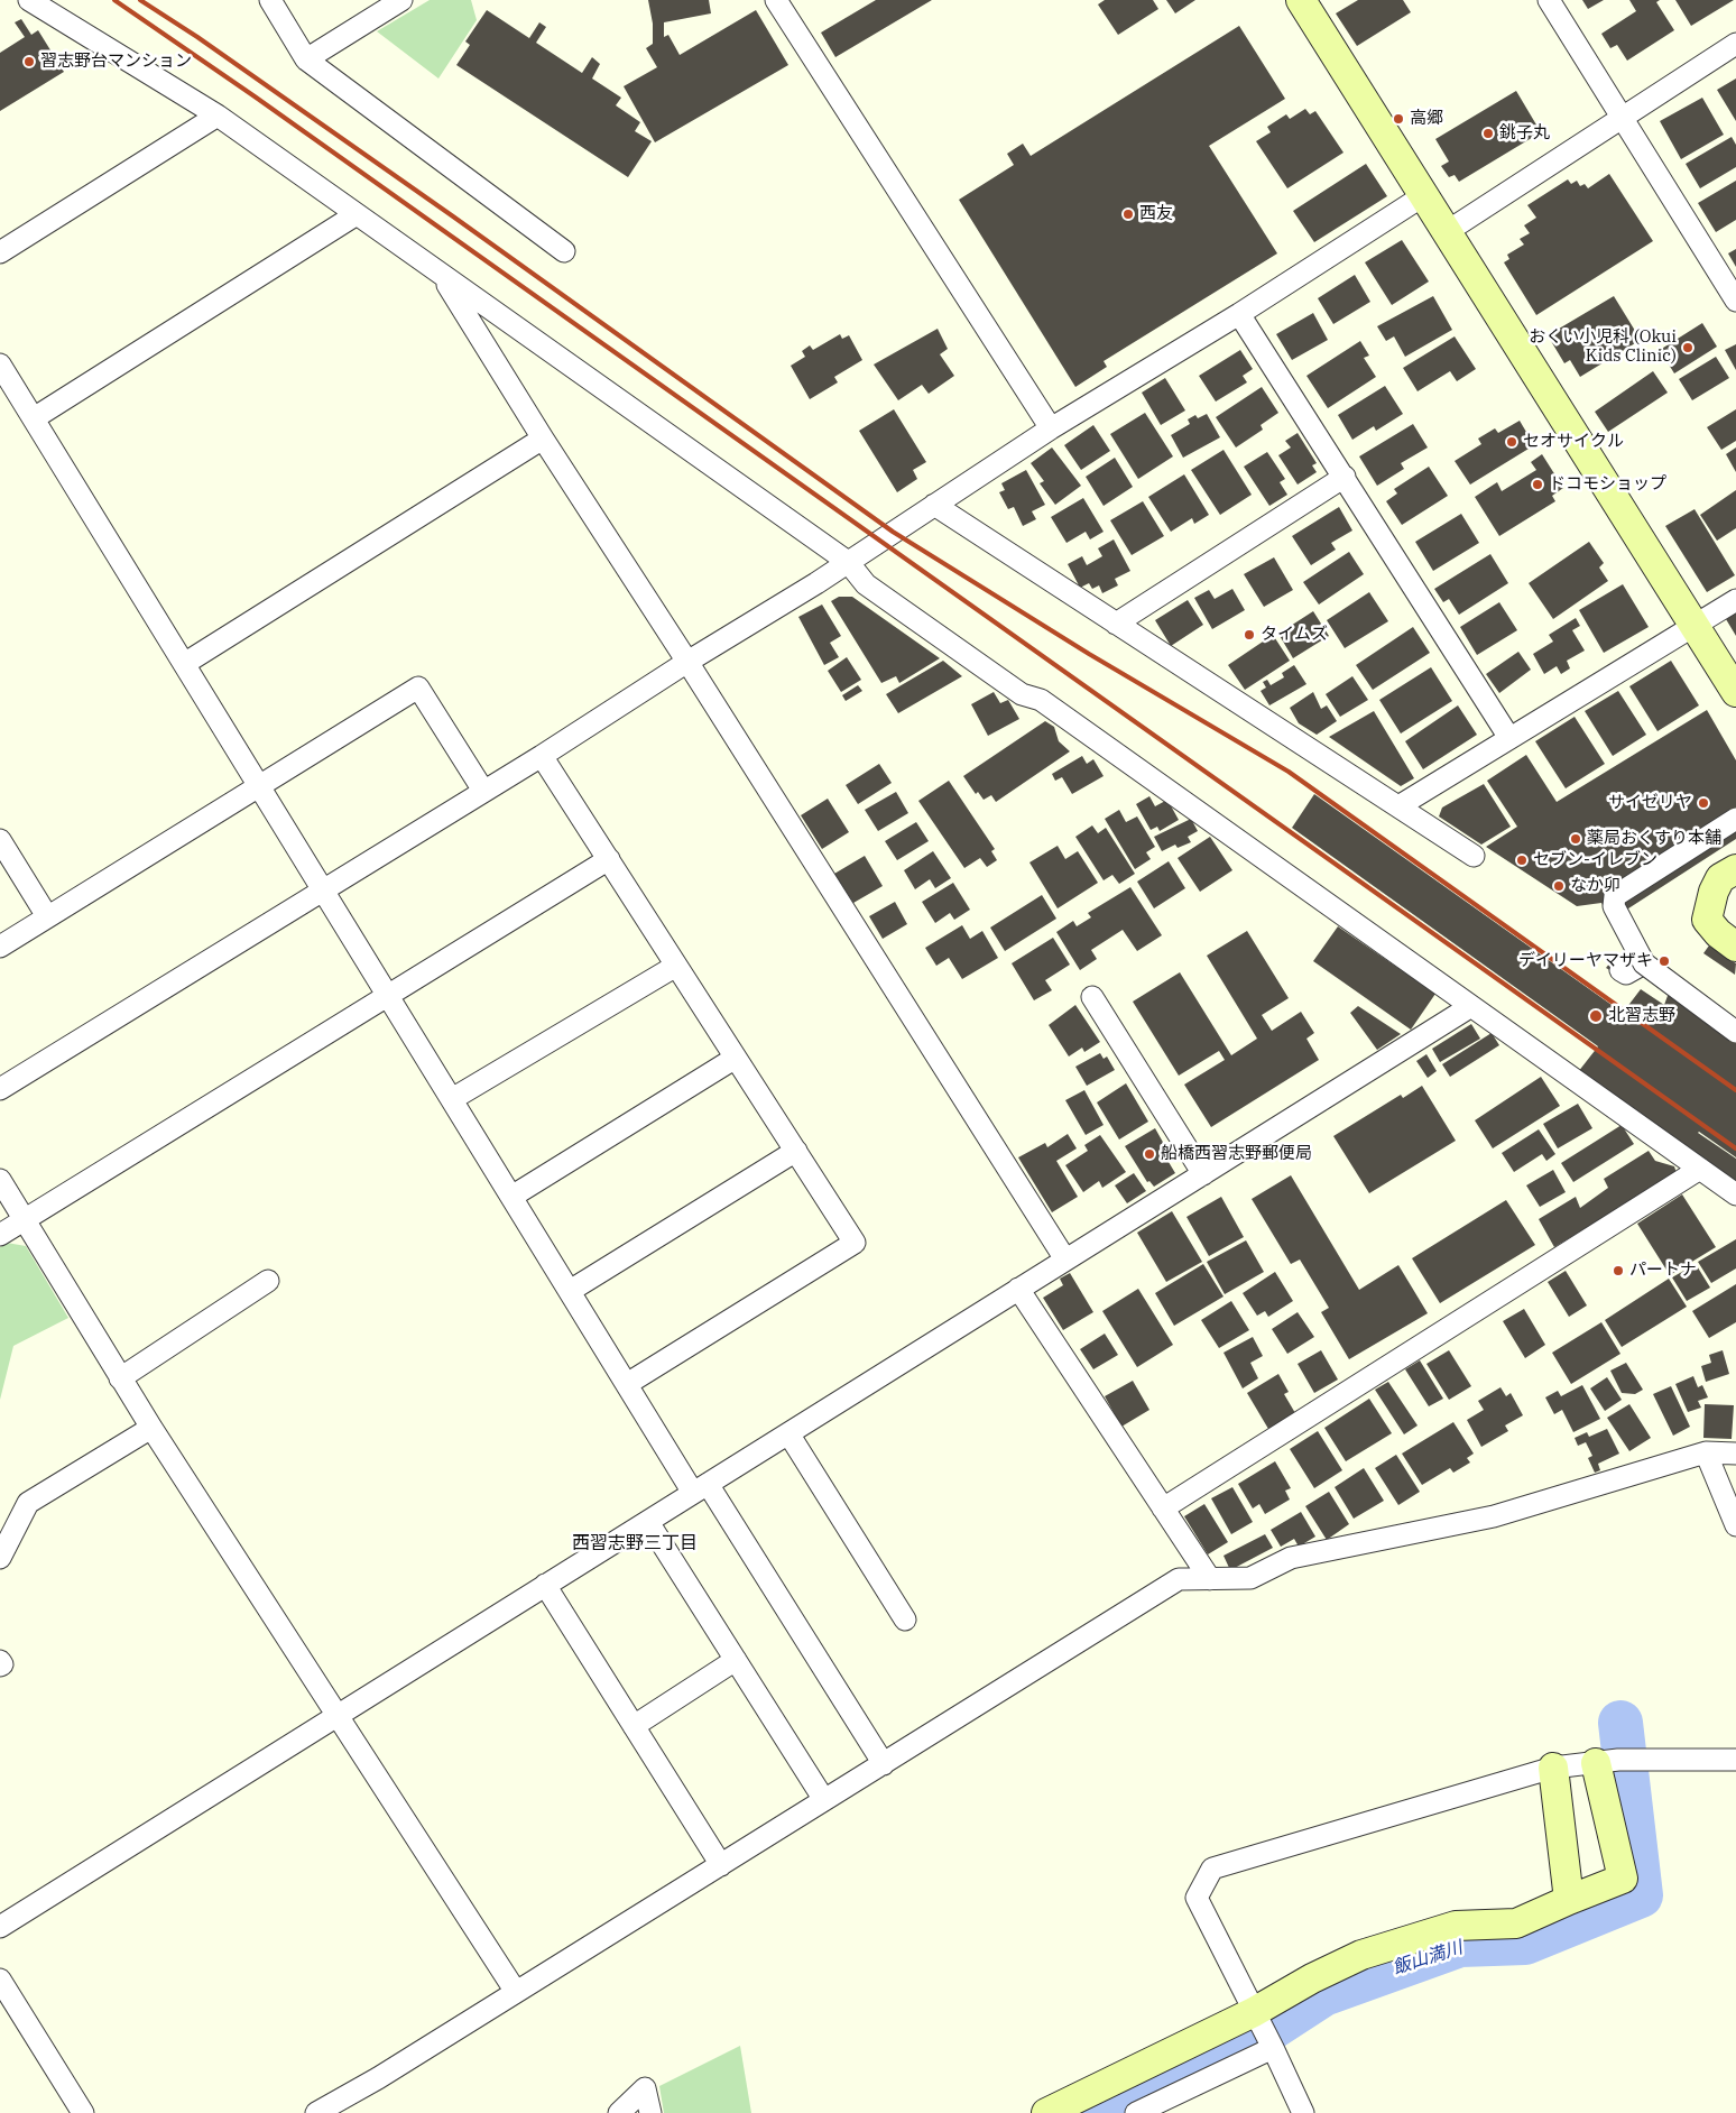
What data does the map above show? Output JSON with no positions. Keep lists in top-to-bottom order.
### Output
{
  "districts": ["西習志野三丁目"],
  "water": ["飯山満川"],
  "places": [
    "習志野台マンション",
    "高郷",
    "銚子丸",
    "西友",
    "おくい小児科 (Okui Kids Clinic)",
    "セオサイクル",
    "ドコモショップ",
    "タイムズ",
    "サイゼリヤ",
    "薬局おくすり本舗",
    "セブン-イレブン",
    "なか卯",
    "デイリーヤマザキ",
    "北習志野",
    "船橋西習志野郵便局",
    "パートナ"
  ]
}
